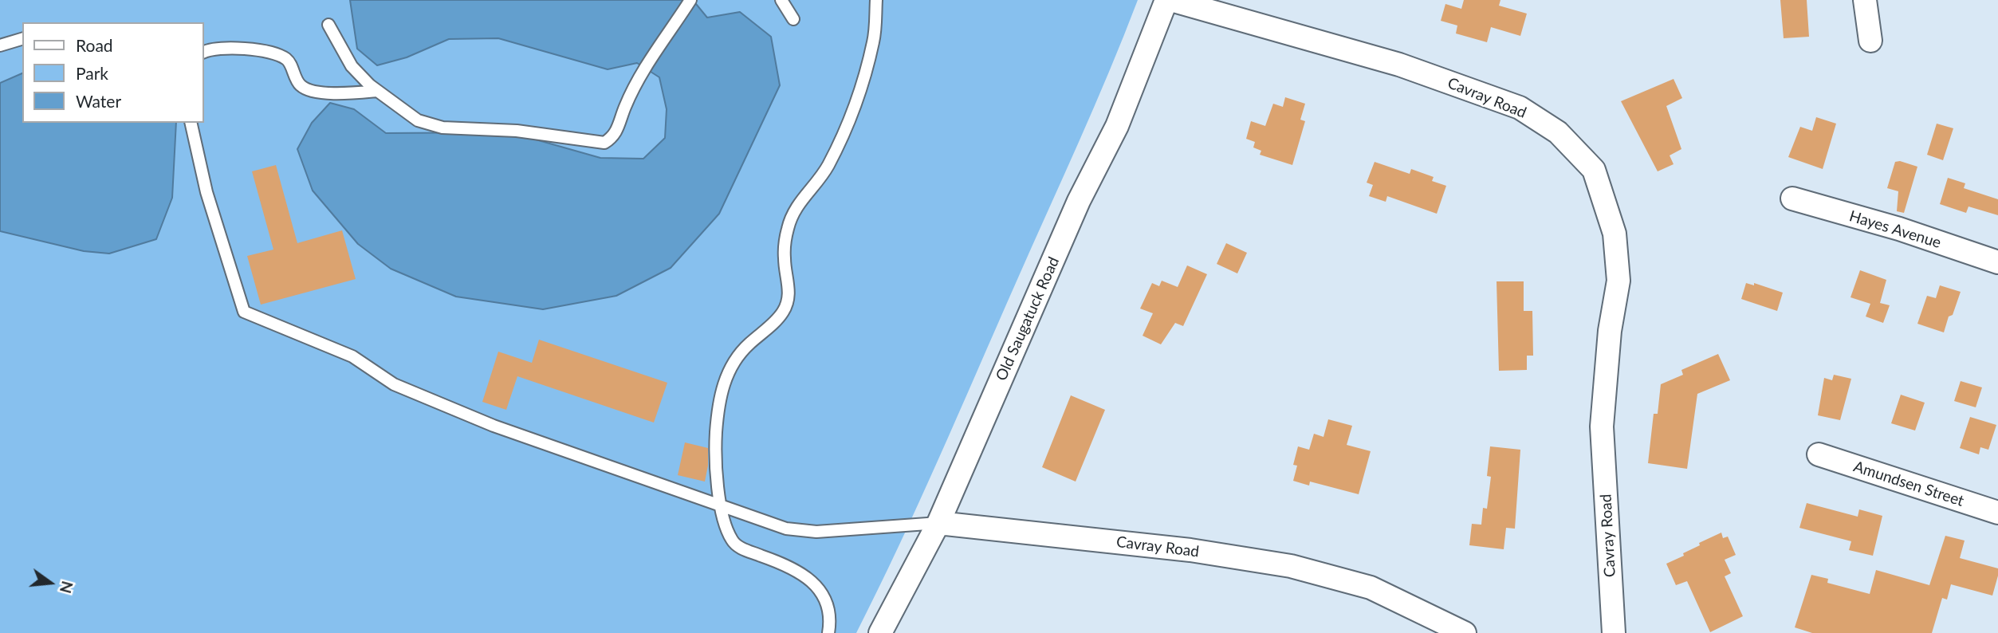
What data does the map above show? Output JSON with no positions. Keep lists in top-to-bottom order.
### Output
{
  "streets": {
    "street": [
      "Cavray Road",
      "Hayes Avenue",
      "Old Saugatuck Road",
      "Amundsen Street"
    ]
  },
  "crossings": [
    ["Cavray Road", "Old Saugatuck Road"]
  ],
  "legend": ["Road", "Park", "Water"],
  "north": "right"
}
